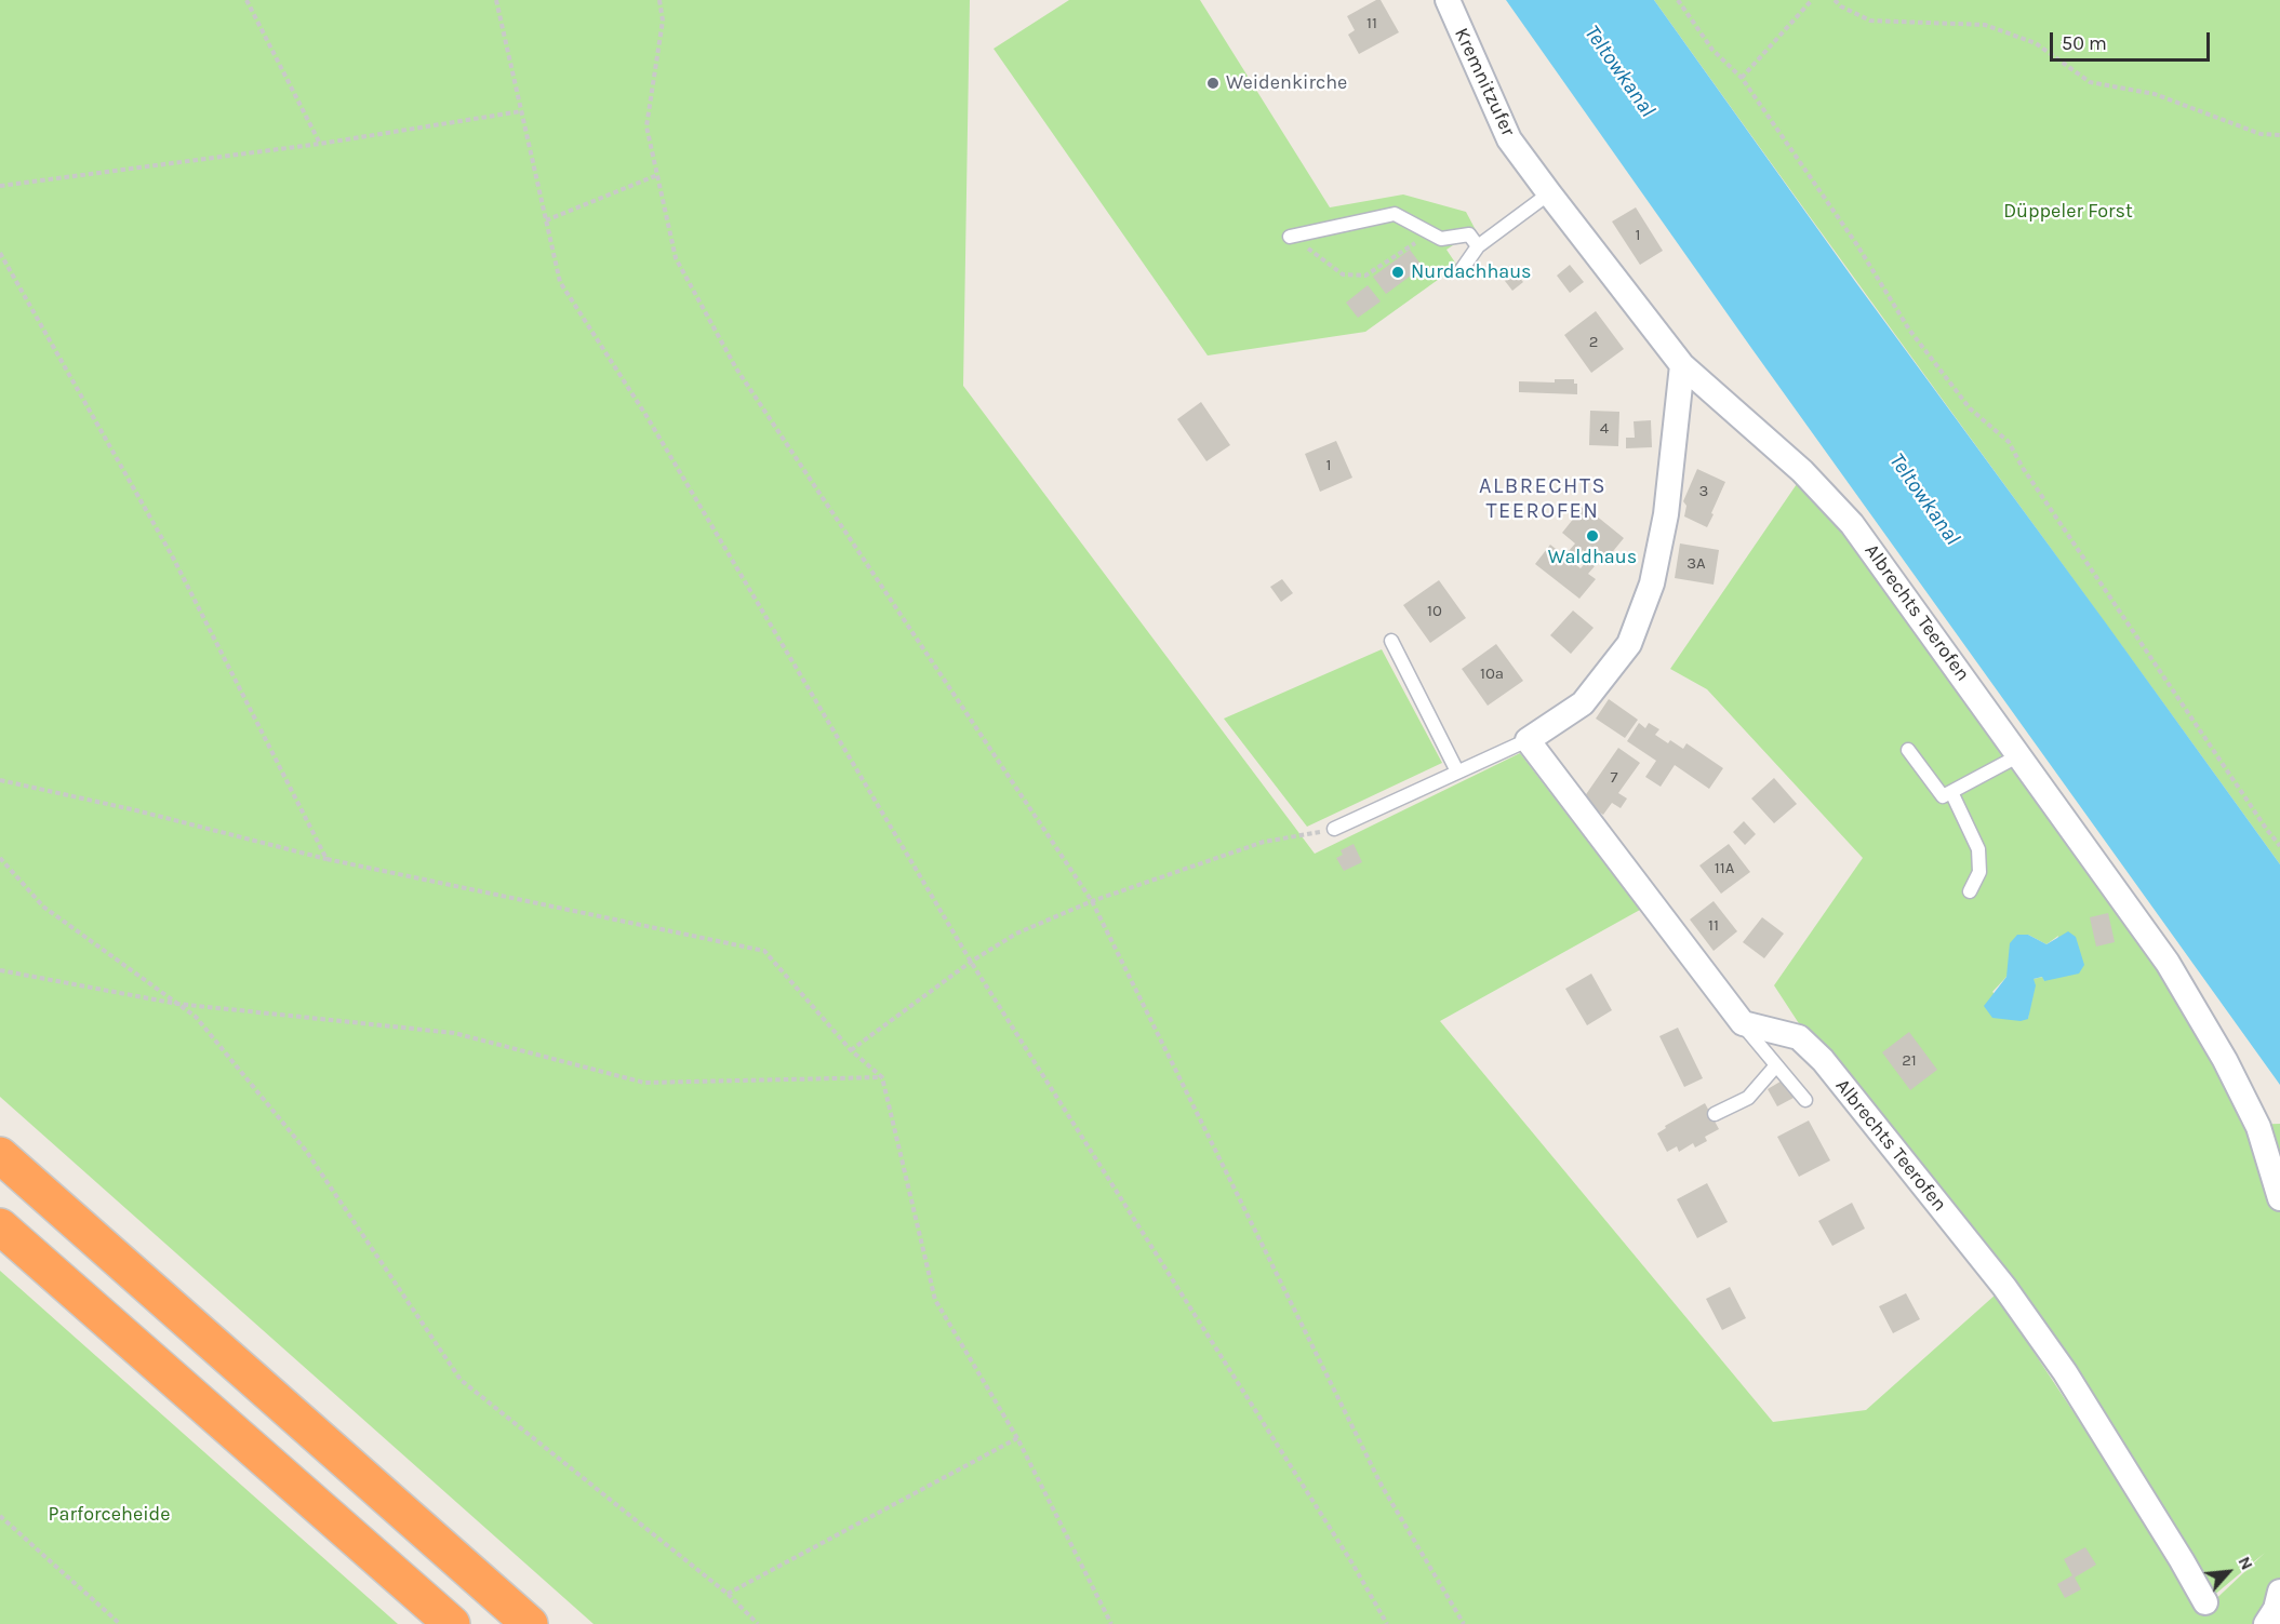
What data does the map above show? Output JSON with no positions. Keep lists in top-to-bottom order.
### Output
{
  "streets": {
    "street": ["Kremnitzufer", "Albrechts Teerofen"]
  },
  "crossings": [
    ["Kremnitzufer", "Albrechts Teerofen"]
  ],
  "districts": ["ALBRECHTS TEEROFEN"],
  "water": ["Teltowkanal"],
  "parks": ["Düppeler Forst", "Parforceheide"],
  "places": ["Weidenkirche", "Nurdachhaus", "Waldhaus"],
  "house_numbers": [
    "11",
    "1",
    "2",
    "4",
    "1",
    "3",
    "3A",
    "10",
    "10a",
    "7",
    "11A",
    "11",
    "21"
  ],
  "scale_bar": "50 m",
  "north": "top right"
}
